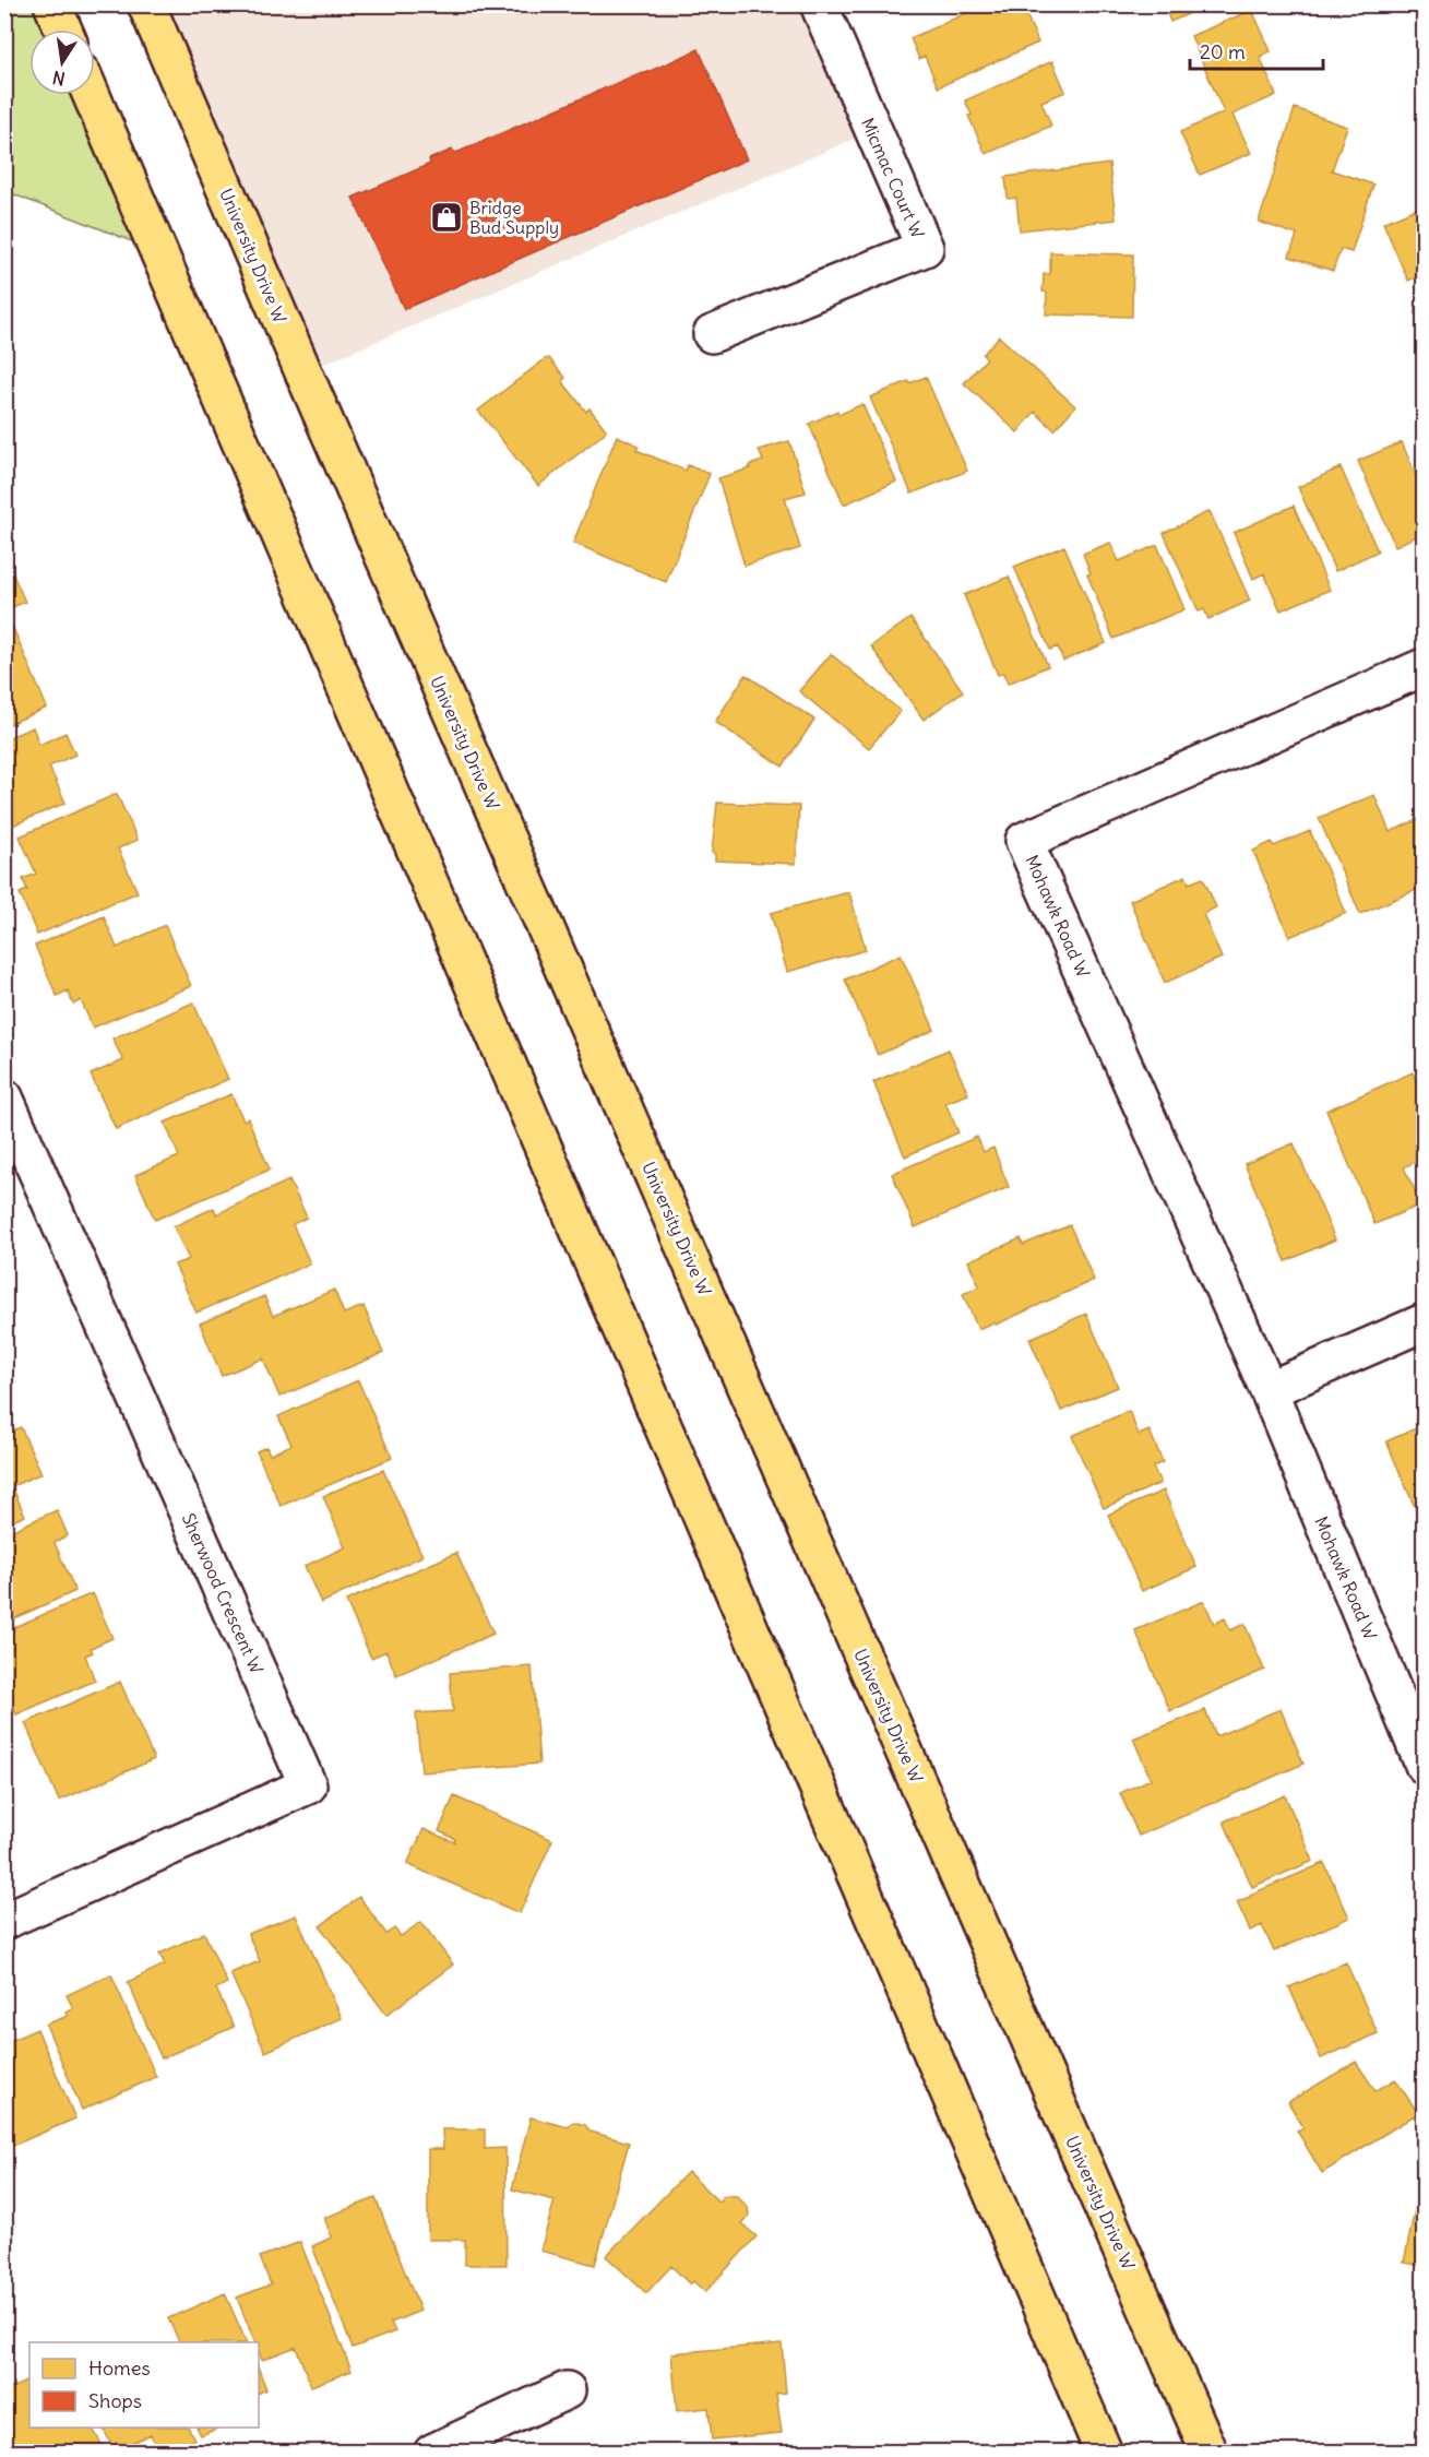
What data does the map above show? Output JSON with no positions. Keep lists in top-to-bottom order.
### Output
{
  "streets": {
    "main road": ["University Drive W"],
    "street": ["Micmac Court W", "Mohawk Road W", "Sherwood Crescent W"]
  },
  "places": {
    "shop": ["Bridge Bud Supply"]
  },
  "legend": ["Homes", "Shops"],
  "scale_bar": "20 m",
  "north": "bottom"
}
